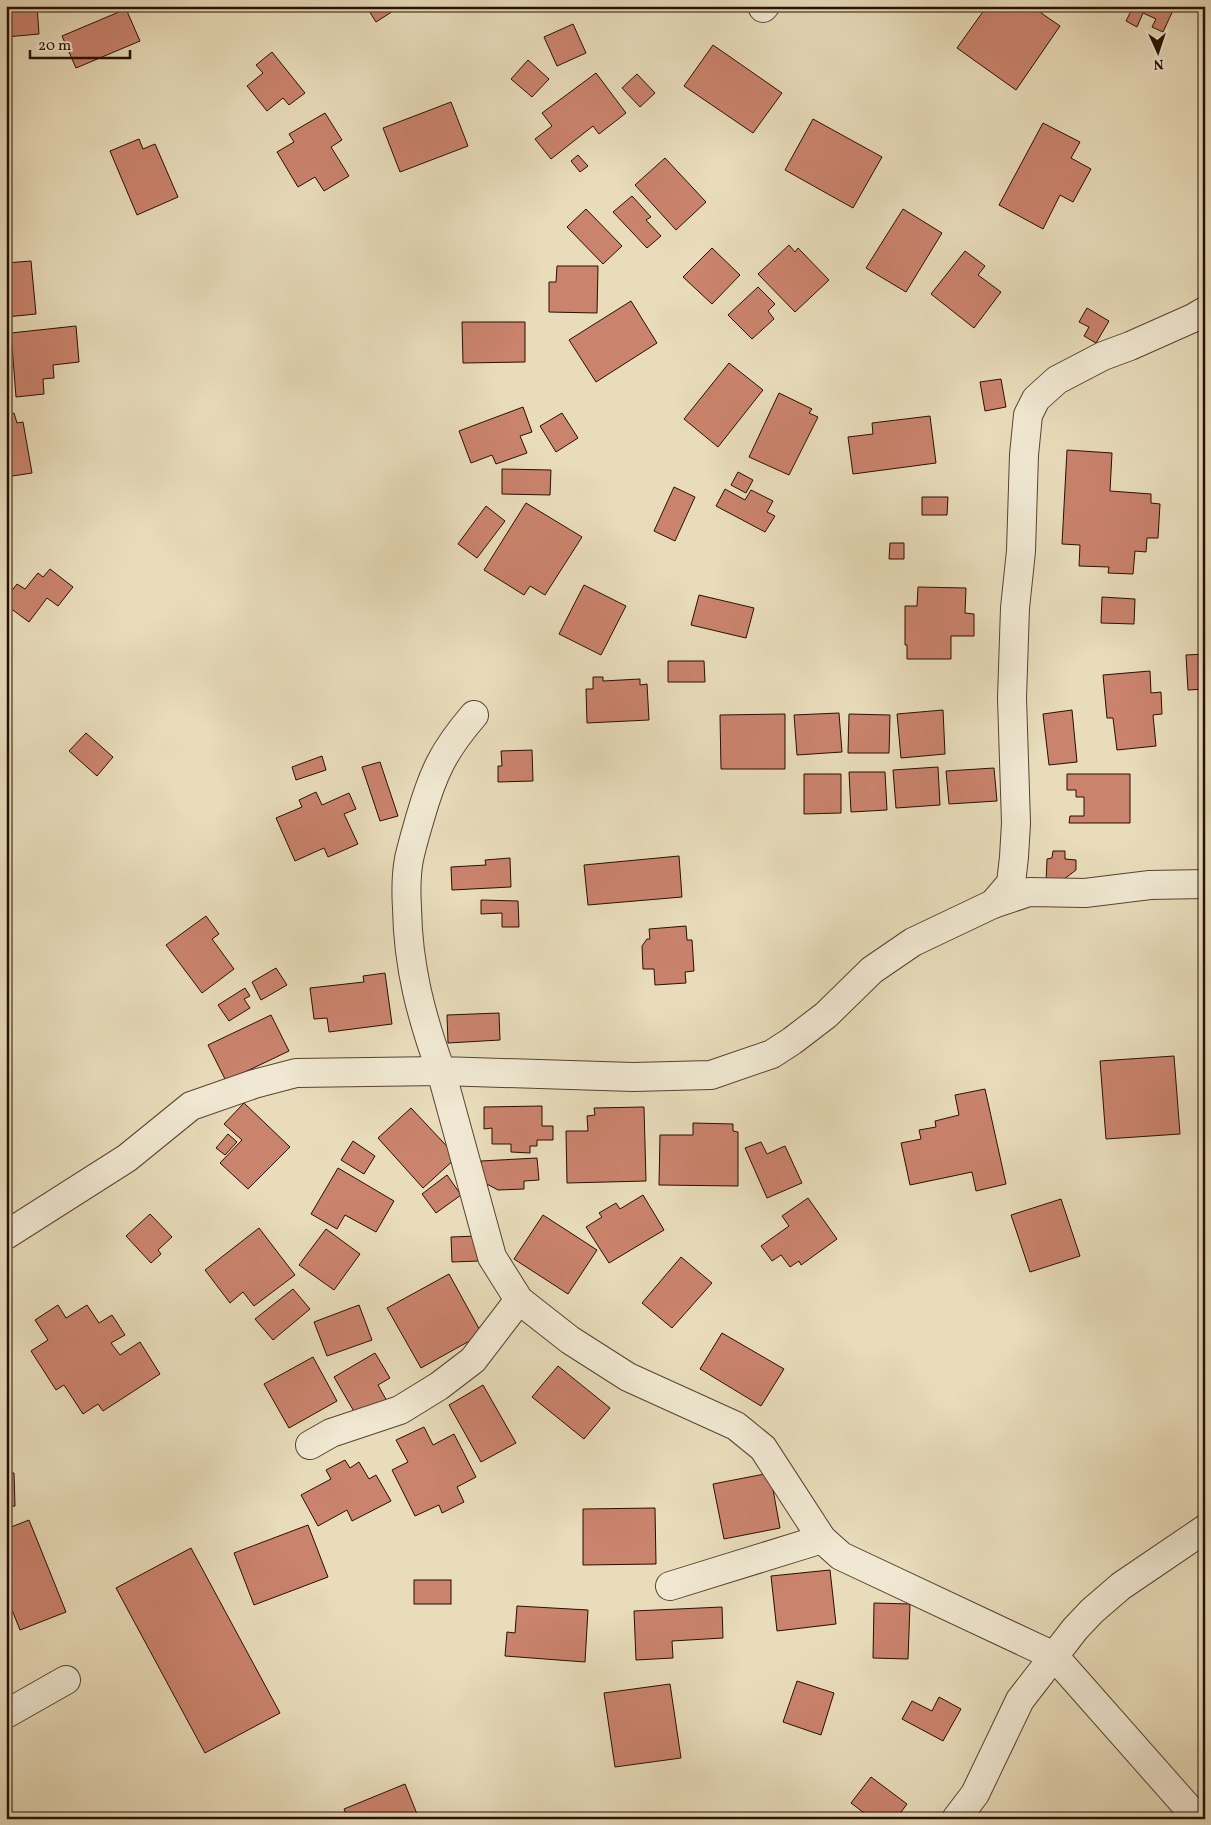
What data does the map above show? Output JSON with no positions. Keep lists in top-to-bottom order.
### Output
{
  "scale_bar": "20 m",
  "north": "bottom"
}
